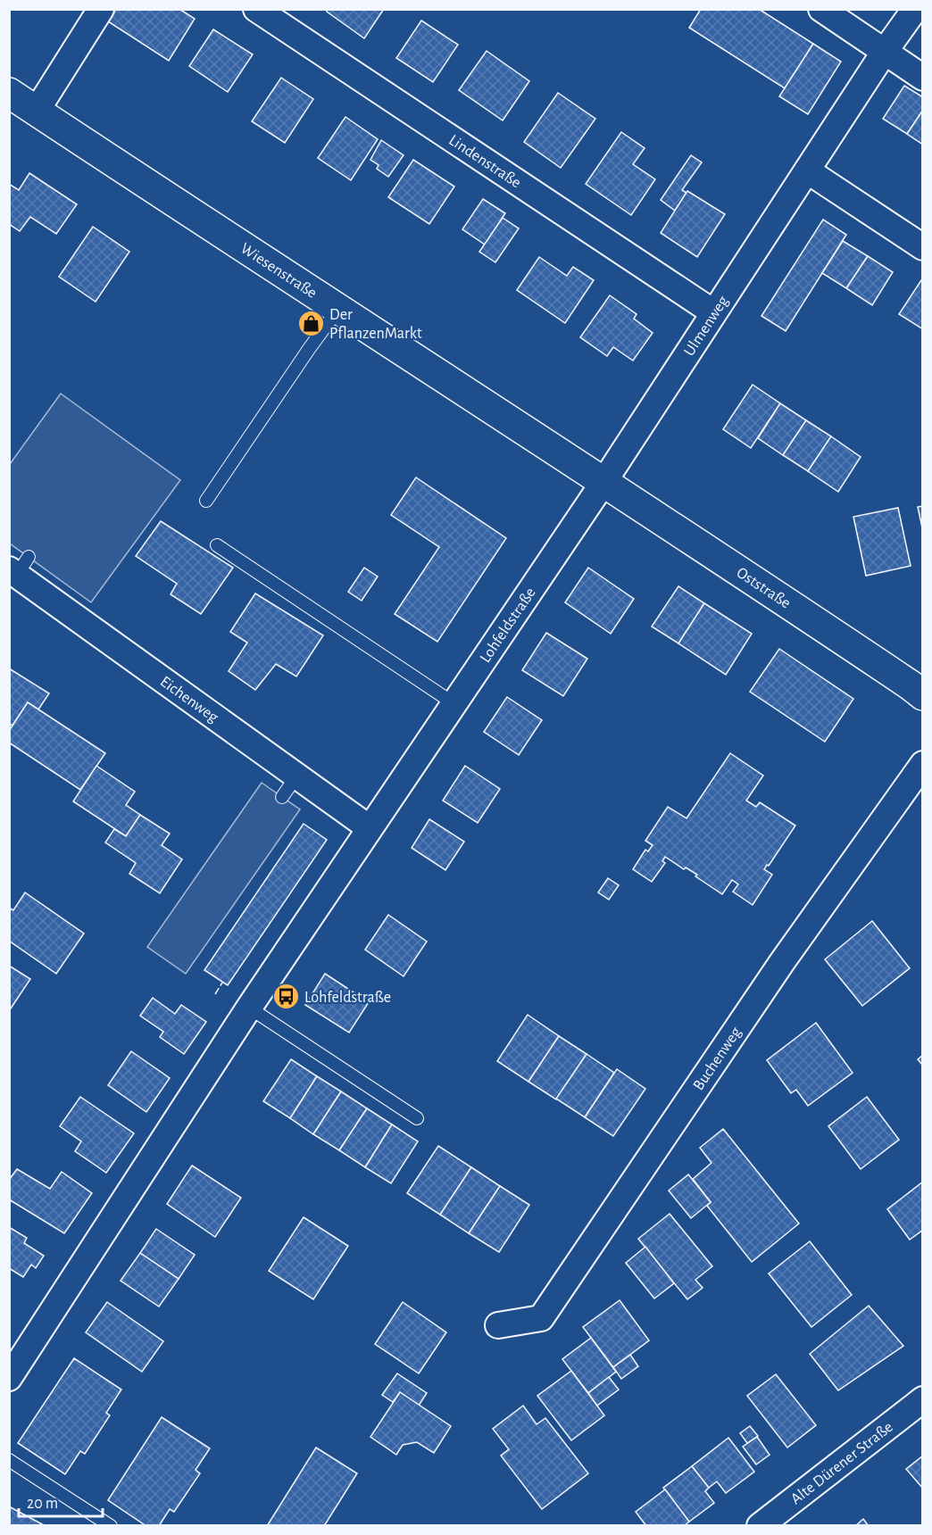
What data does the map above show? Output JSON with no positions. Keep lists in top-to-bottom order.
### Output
{
  "streets": {
    "main road": ["Wiesenstraße", "Oststraße"],
    "street": [
      "Lindenstraße",
      "Ulmenweg",
      "Lohfeldstraße",
      "Eichenweg",
      "Buchenweg",
      "Alte Dürener Straße"
    ]
  },
  "crossings": [
    ["Lindenstraße", "Ulmenweg"],
    ["Wiesenstraße", "Ulmenweg"],
    ["Wiesenstraße", "Oststraße"],
    ["Wiesenstraße", "Lohfeldstraße"],
    ["Ulmenweg", "Oststraße"],
    ["Ulmenweg", "Lohfeldstraße"],
    ["Oststraße", "Lohfeldstraße"],
    ["Lohfeldstraße", "Eichenweg"]
  ],
  "places": {
    "shop": ["Der PflanzenMarkt"],
    "bus stop": ["Lohfeldstraße"]
  },
  "scale_bar": "20 m"
}
